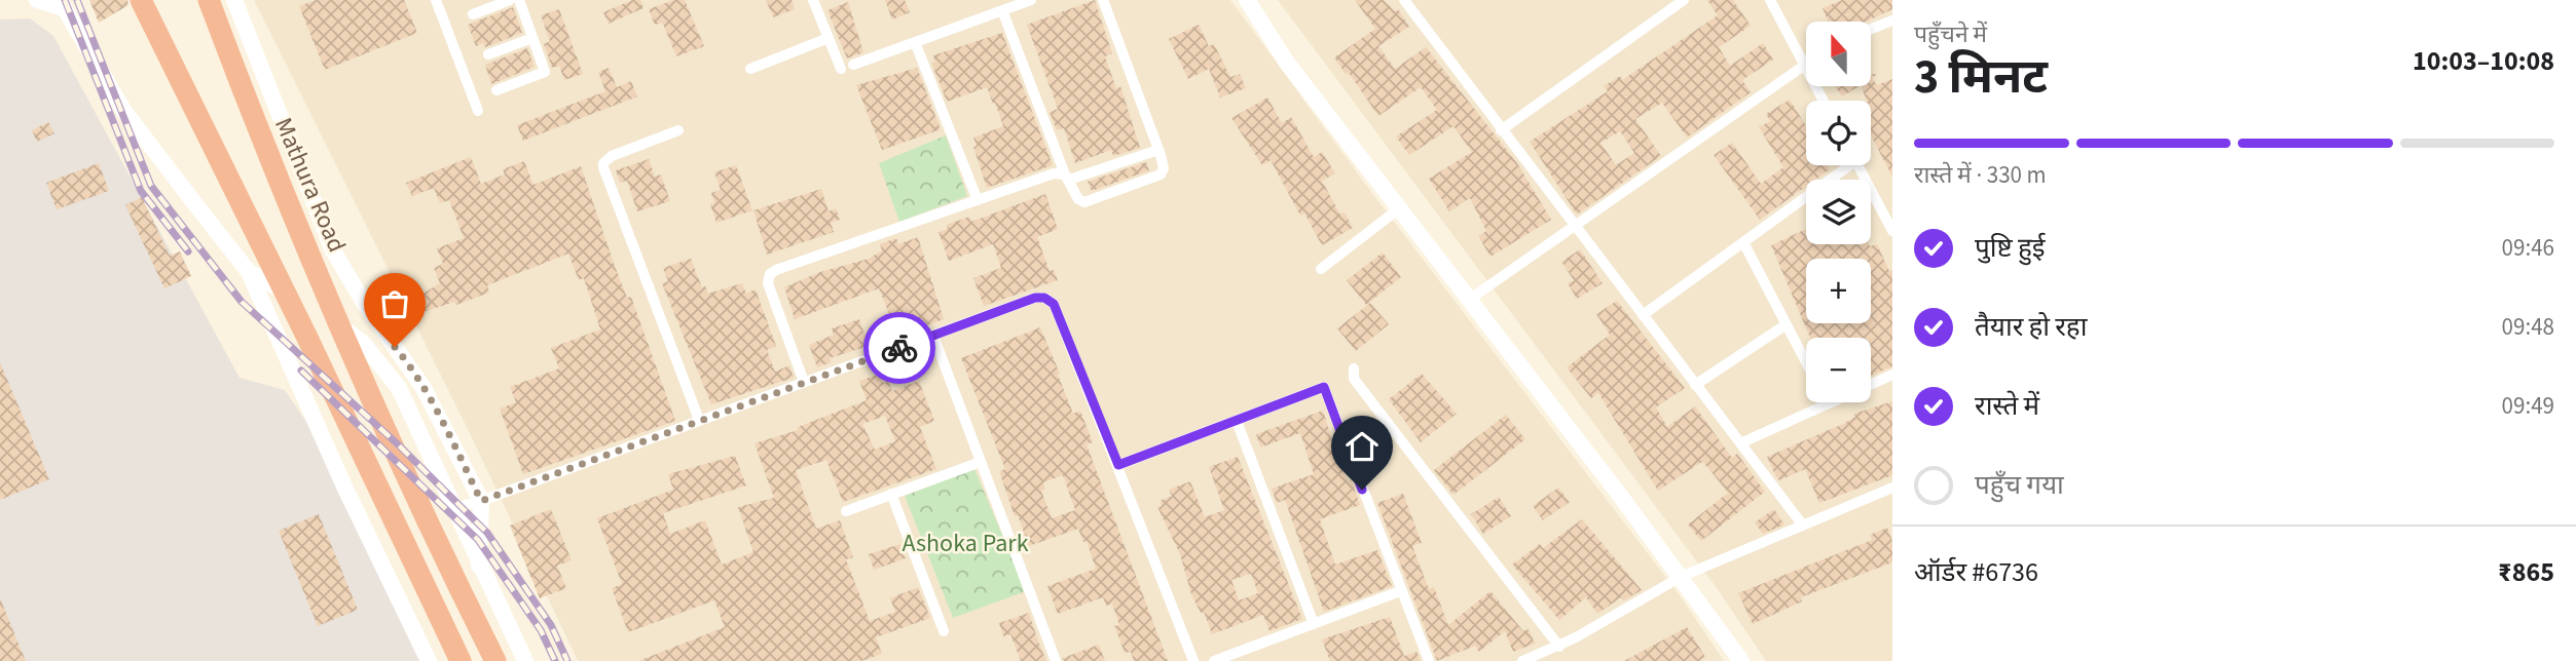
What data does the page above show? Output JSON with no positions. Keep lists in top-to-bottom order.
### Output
{
  "streets": {
    "highway": ["Mathura Road"]
  },
  "parks": ["Ashoka Park"],
  "north": "top",
  "page": {
    "heading": ["3 मिनट", "पहुँचने में", "10:03–10:08"],
    "panel": ["ऑर्डर #6736", "₹865"],
    "map_buttons": ["+", "−"],
    "bar": "रास्ते में · 330 m",
    "list": [
      ["पुष्टि हुई", "09:46"],
      ["तैयार हो रहा", "09:48"],
      ["रास्ते में", "09:49"],
      "पहुँच गया"
    ]
  }
}
